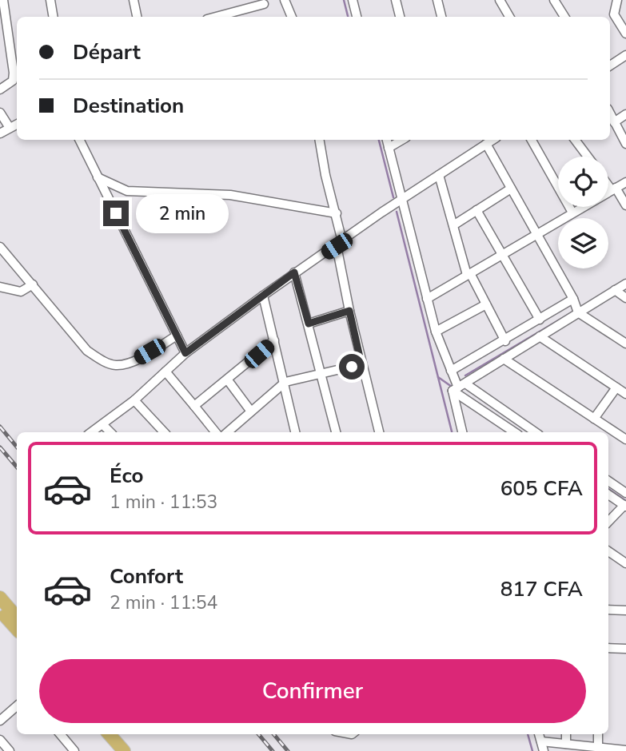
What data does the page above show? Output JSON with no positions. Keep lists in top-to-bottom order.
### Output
{
  "page": {
    "banner": ["Départ", "Destination"],
    "bubble": "2 min",
    "list": [
      {
        "name": "Éco",
        "note": "1 min · 11:53",
        "value": "605 CFA"
      },
      {
        "name": "Confort",
        "note": "2 min · 11:54",
        "value": "817 CFA"
      }
    ],
    "buttons": "Confirmer"
  }
}
